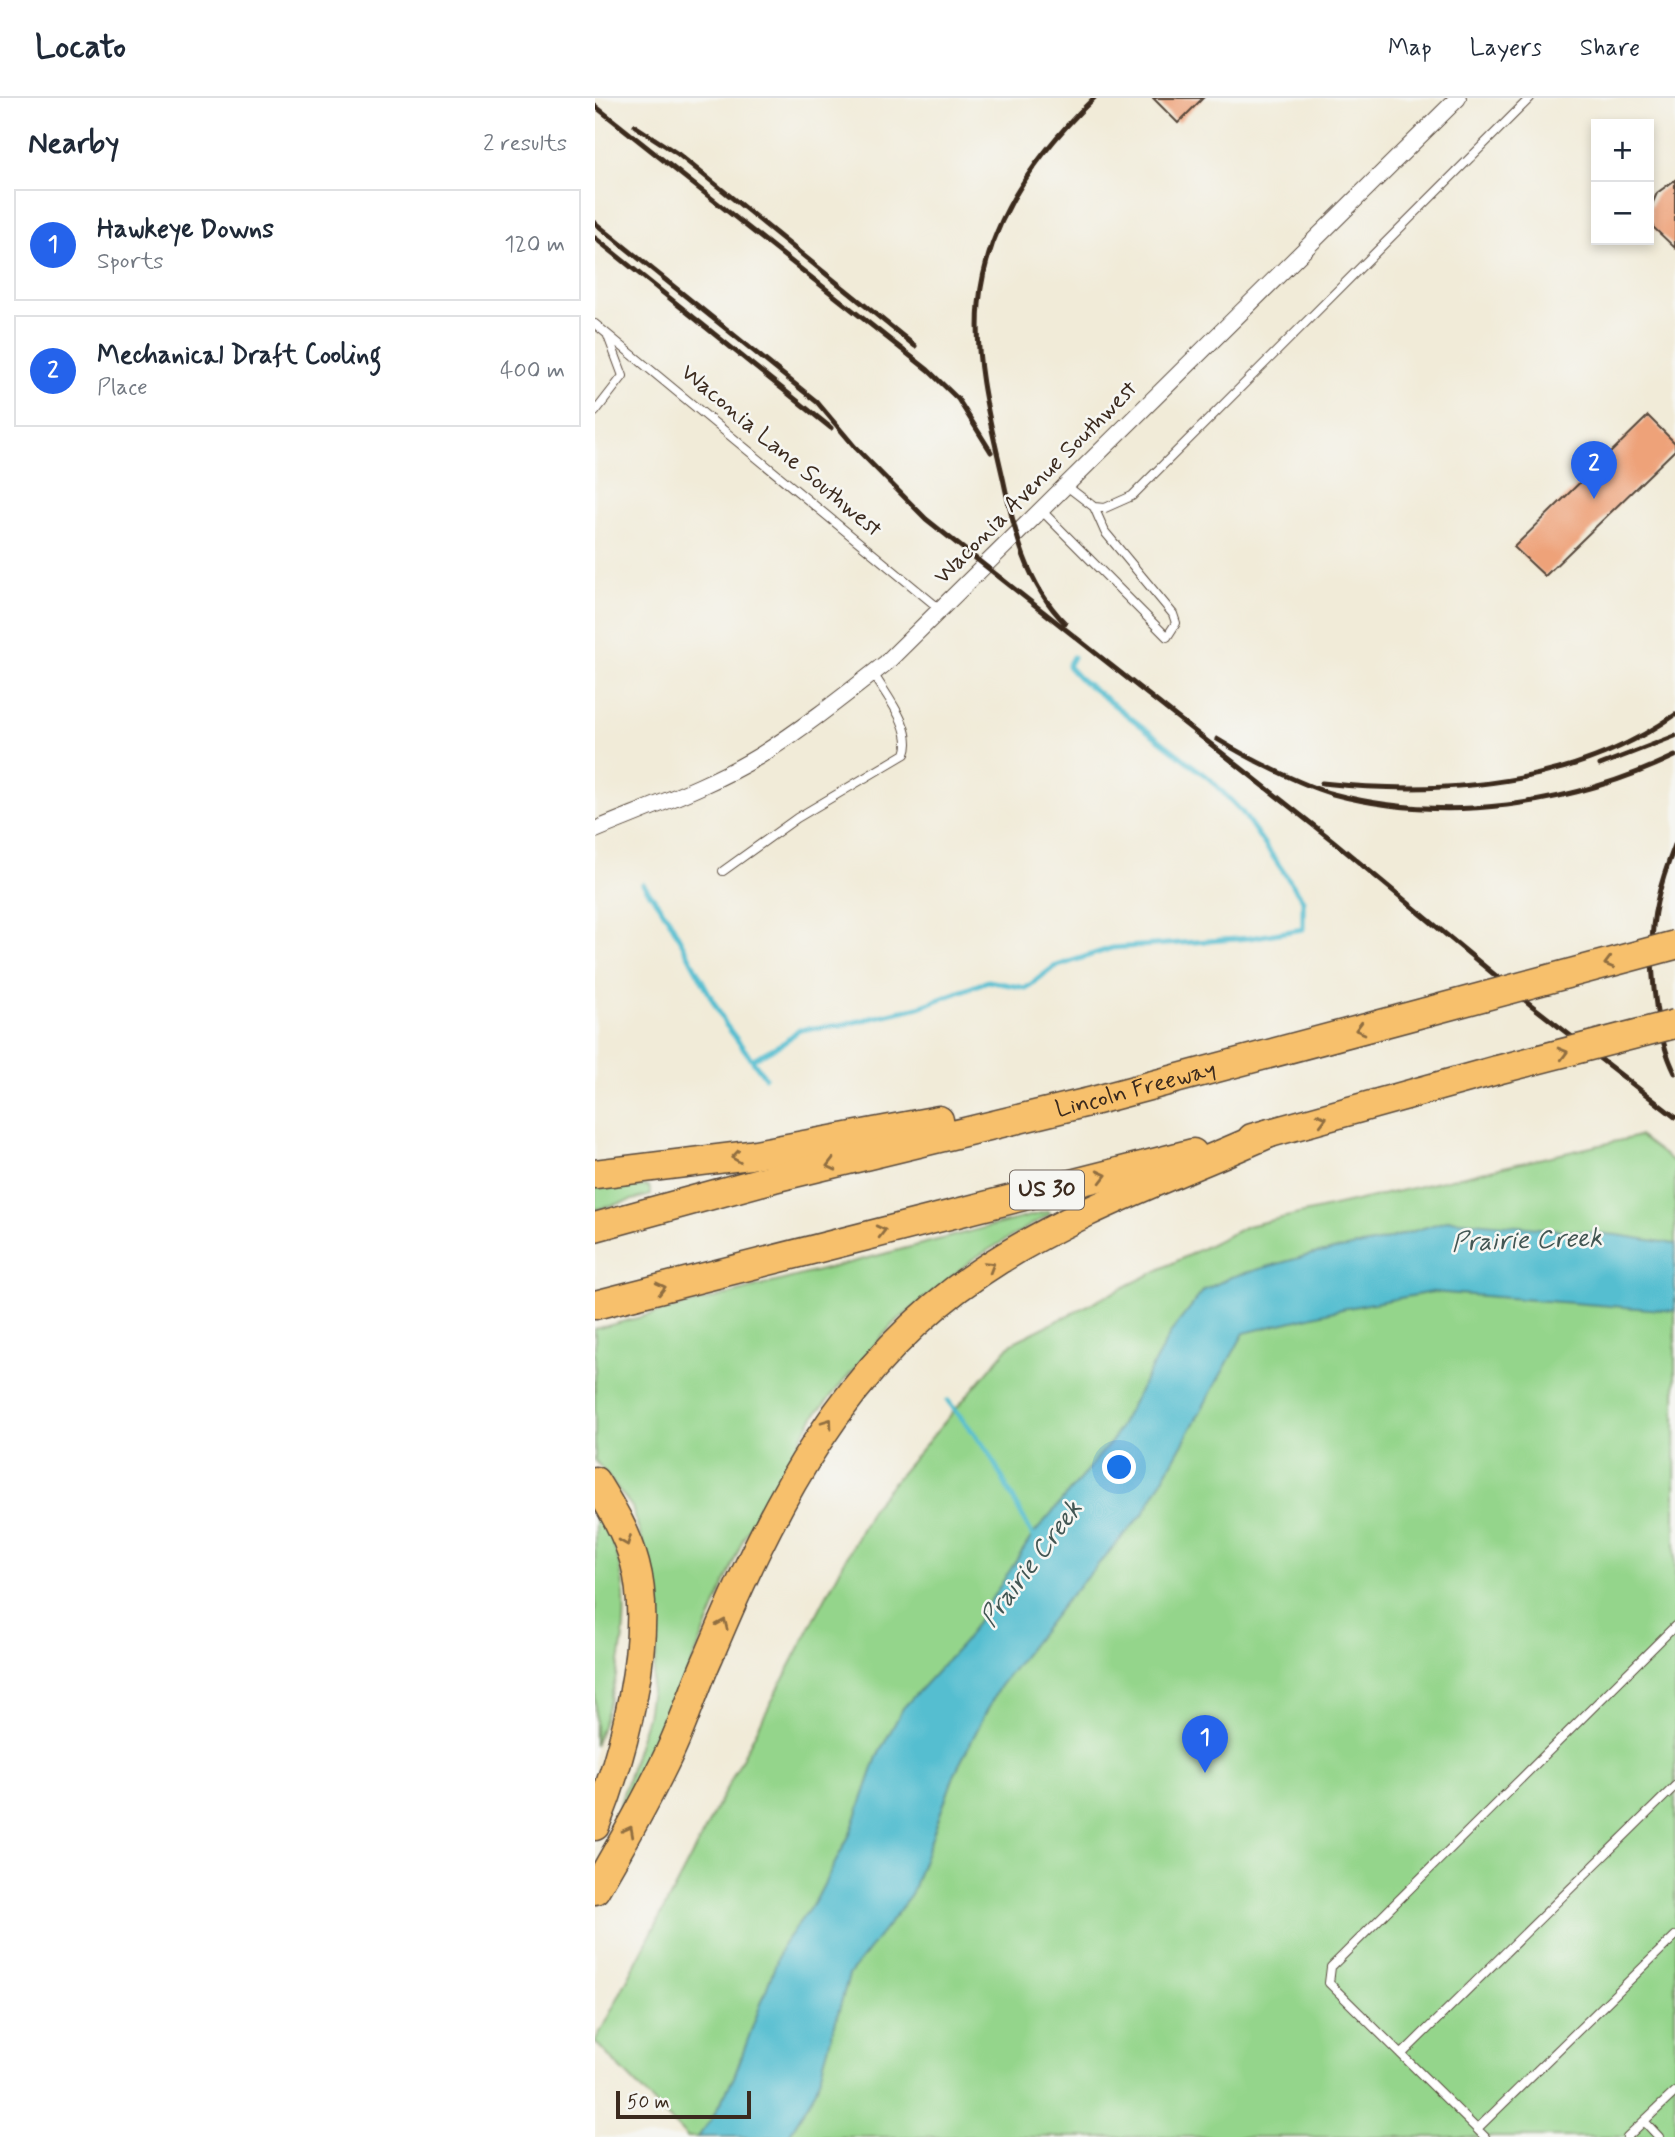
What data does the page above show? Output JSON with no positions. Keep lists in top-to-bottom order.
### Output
{
  "streets": {
    "highway": ["Lincoln Freeway", "US 30"],
    "street": ["Waconia Avenue Southwest"],
    "lane": ["Waconia Lane Southwest"]
  },
  "crossings": [
    ["Waconia Lane Southwest", "Waconia Avenue Southwest"]
  ],
  "water": ["Prairie Creek"],
  "scale_bar": "50 m",
  "page": {
    "header": "Locato",
    "nav": ["Map", "Layers", "Share"],
    "heading": ["Nearby", "2 results"],
    "map_buttons": ["+", "−"],
    "list": [
      {
        "mark": "1",
        "name": "Hawkeye Downs",
        "note": "Sports",
        "value": "120 m"
      },
      {
        "mark": "2",
        "name": "Mechanical Draft Cooling",
        "note": "Place",
        "value": "400 m"
      }
    ],
    "pins": ["2", "1"],
    "scale": "50 m"
  }
}
